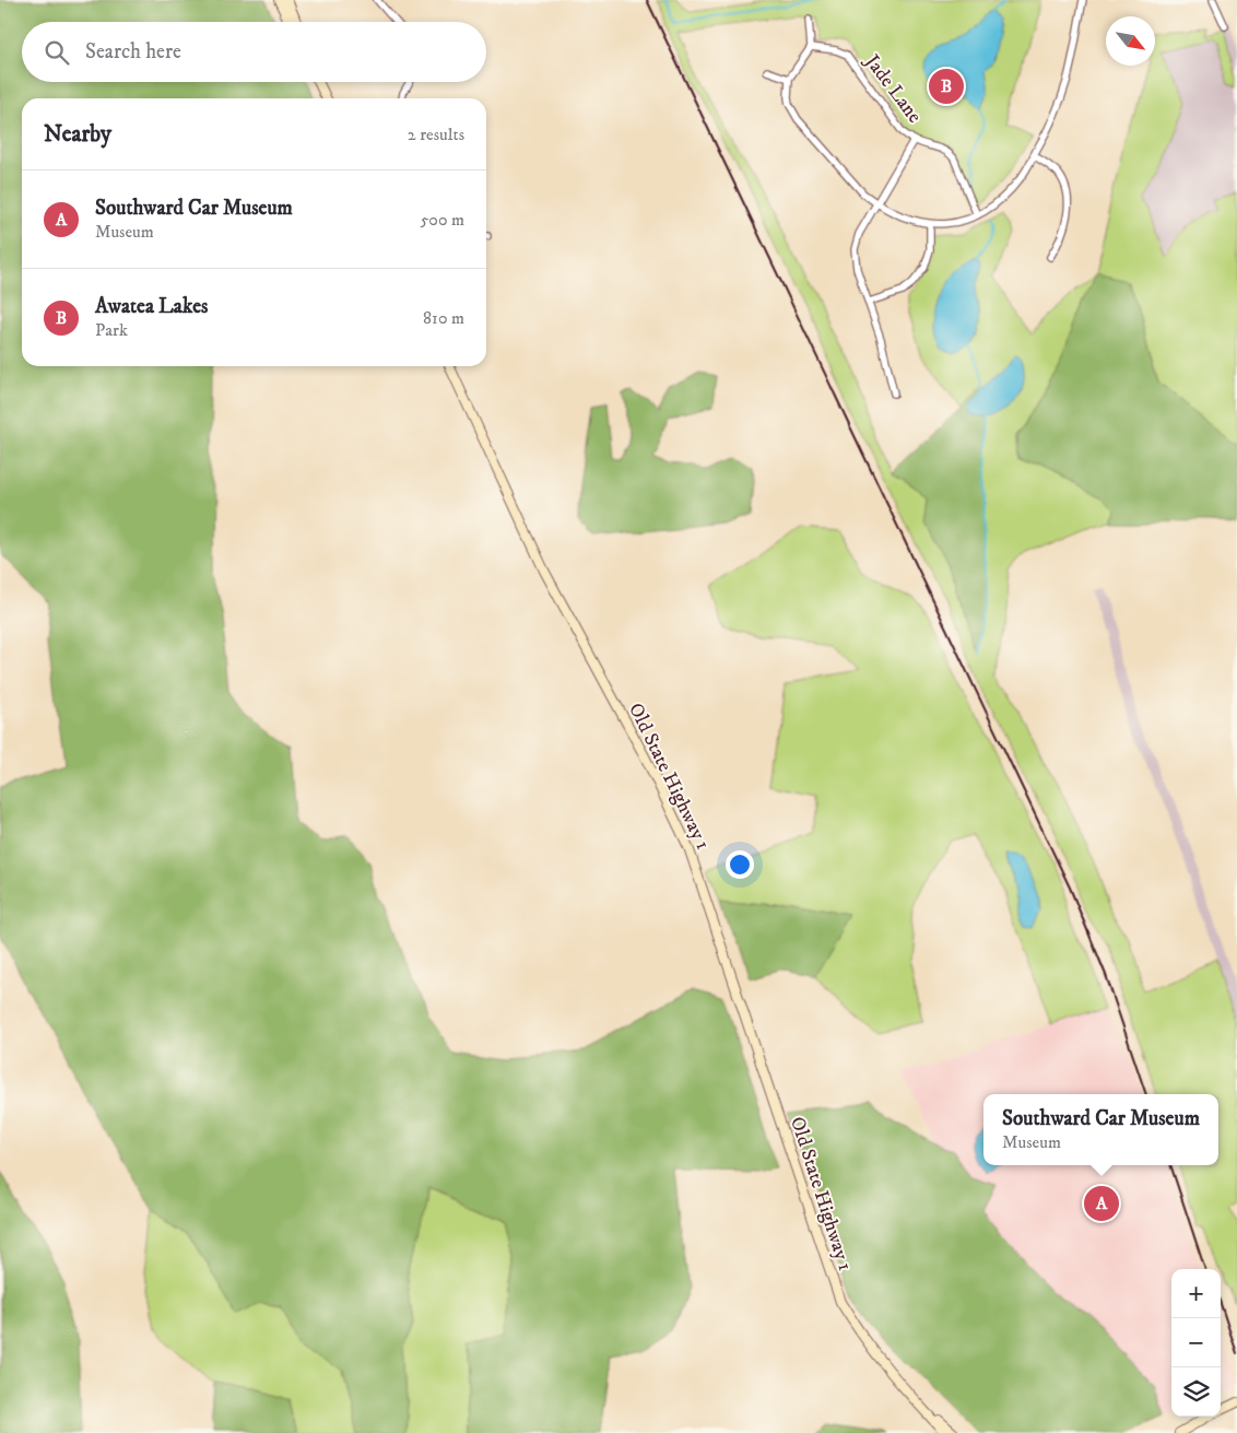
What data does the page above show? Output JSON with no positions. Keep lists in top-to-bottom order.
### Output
{
  "streets": {
    "main road": ["Old State Highway 1"],
    "street": ["Jade Lane"]
  },
  "north": "bottom right",
  "page": {
    "search": "Search here",
    "pins": ["B", "A"],
    "heading": ["Nearby", "2 results"],
    "list": [
      {
        "mark": "A",
        "name": "Southward Car Museum",
        "note": "Museum",
        "value": "500 m"
      },
      {
        "mark": "B",
        "name": "Awatea Lakes",
        "note": "Park",
        "value": "810 m"
      }
    ],
    "popup": ["Southward Car Museum", "Museum"],
    "map_buttons": ["+", "−"]
  }
}
